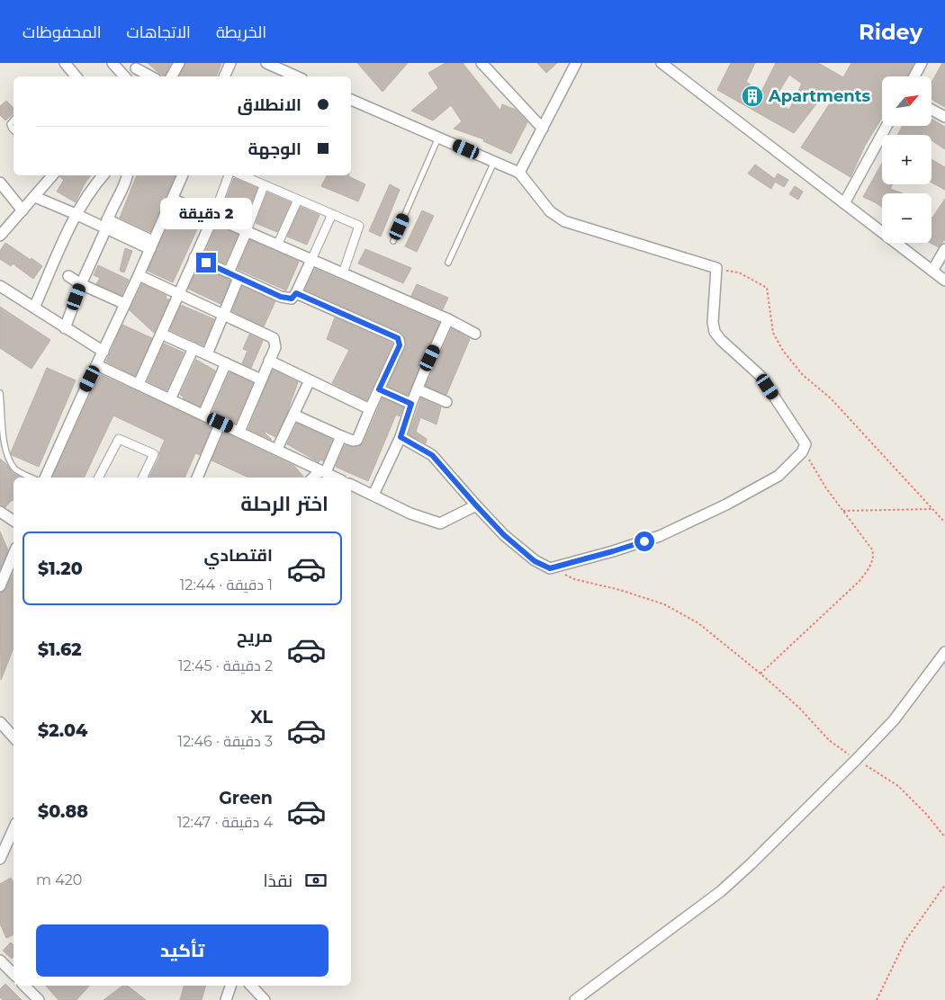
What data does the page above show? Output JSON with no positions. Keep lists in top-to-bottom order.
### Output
{
  "places": {
    "building": ["Apartments"]
  },
  "north": "top right",
  "page": {
    "header": "Ridey",
    "nav": ["الخريطة", "الاتجاهات", "المحفوظات"],
    "map_buttons": ["+", "−"],
    "banner": ["الانطلاق", "الوجهة"],
    "bubble": "2 دقيقة",
    "heading": "اختر الرحلة",
    "list": [
      {
        "name": "اقتصادي",
        "note": "1 دقيقة · 12:44",
        "value": "$1.20"
      },
      {
        "name": "مريح",
        "note": "2 دقيقة · 12:45",
        "value": "$1.62"
      },
      {
        "name": "XL",
        "note": "3 دقيقة · 12:46",
        "value": "$2.04"
      },
      {
        "name": "Green",
        "note": "4 دقيقة · 12:47",
        "value": "$0.88"
      }
    ],
    "pay": ["نقدًا", "420 m"],
    "buttons": "تأكيد"
  }
}
